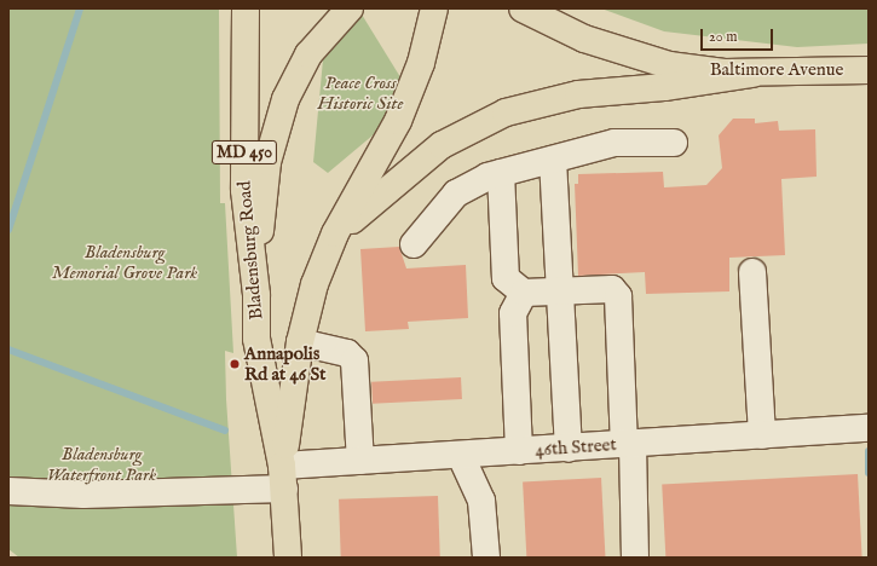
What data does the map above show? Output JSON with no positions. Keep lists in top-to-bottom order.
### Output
{
  "streets": {
    "main road": ["Baltimore Avenue", "MD 450", "Bladensburg Road"],
    "street": ["46th Street"]
  },
  "crossings": [
    ["MD 450", "Bladensburg Road"],
    ["MD 450", "46th Street"],
    ["Bladensburg Road", "46th Street"]
  ],
  "parks": ["Peace Cross Historic Site", "Bladensburg Memorial Grove Park", "Bladensburg Waterfront Park"],
  "places": ["Annapolis Rd at 46 St"],
  "scale_bar": "20 m"
}
